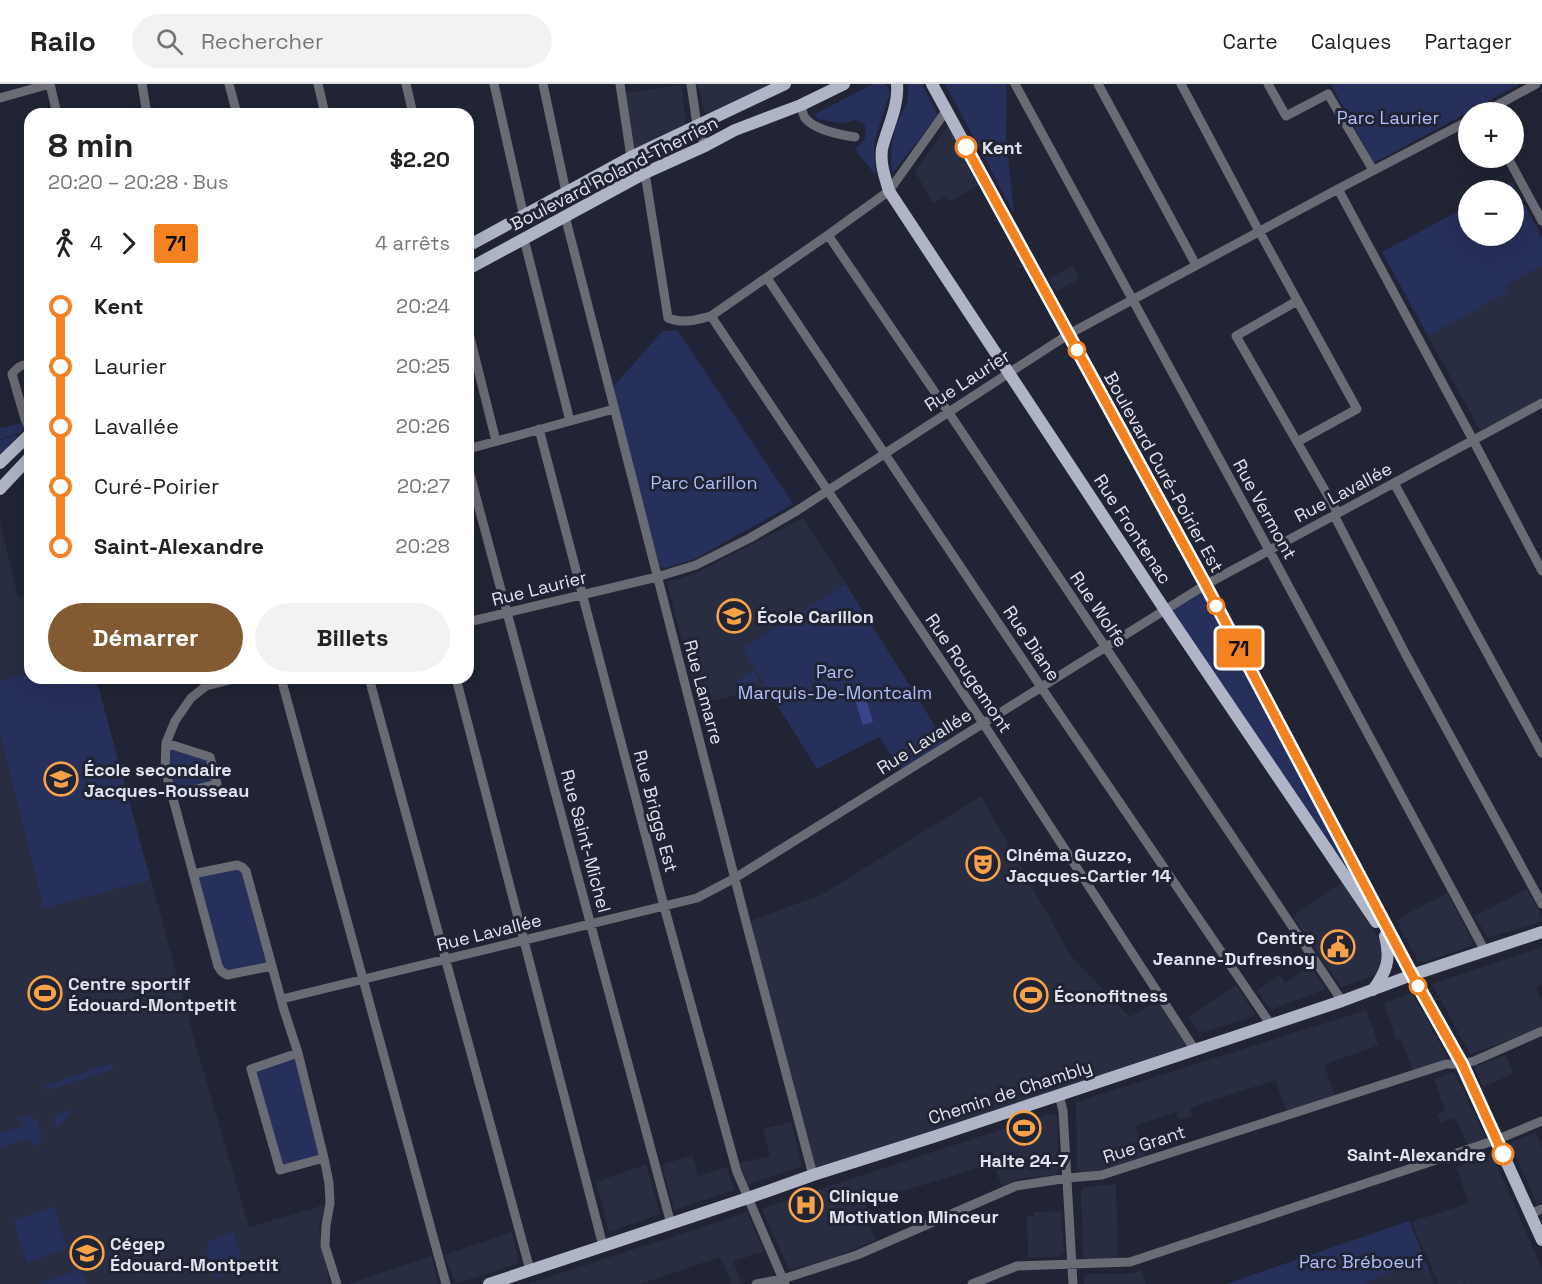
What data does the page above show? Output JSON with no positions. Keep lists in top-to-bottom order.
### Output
{
  "streets": {
    "main road": [
      "Boulevard Roland-Therrien",
      "Boulevard Curé-Poirier Est",
      "Rue Frontenac",
      "Chemin de Chambly"
    ],
    "street": [
      "Rue Laurier",
      "Rue Lavallée",
      "Rue Vermont",
      "Rue Wolfe",
      "Rue Diane",
      "Rue Rougemont",
      "Rue Lamarre",
      "Rue Briggs Est",
      "Rue Saint-Michel",
      "Rue Grant"
    ]
  },
  "crossings": [
    ["Boulevard Roland-Therrien", "Rue Lamarre"],
    ["Rue Laurier", "Boulevard Curé-Poirier Est"],
    ["Rue Laurier", "Rue Vermont"],
    ["Rue Laurier", "Rue Frontenac"],
    ["Rue Laurier", "Rue Wolfe"],
    ["Rue Laurier", "Rue Diane"],
    ["Rue Laurier", "Rue Rougemont"],
    ["Rue Laurier", "Rue Lamarre"],
    ["Rue Laurier", "Rue Briggs Est"],
    ["Rue Laurier", "Rue Saint-Michel"],
    ["Boulevard Curé-Poirier Est", "Rue Lavallée"],
    ["Boulevard Curé-Poirier Est", "Rue Frontenac"],
    ["Boulevard Curé-Poirier Est", "Chemin de Chambly"],
    ["Rue Lavallée", "Rue Vermont"],
    ["Rue Lavallée", "Rue Frontenac"],
    ["Rue Lavallée", "Rue Wolfe"],
    ["Rue Lavallée", "Rue Diane"],
    ["Rue Lavallée", "Rue Rougemont"],
    ["Rue Lavallée", "Rue Lamarre"],
    ["Rue Lavallée", "Rue Briggs Est"],
    ["Rue Lavallée", "Rue Saint-Michel"],
    ["Rue Vermont", "Chemin de Chambly"],
    ["Rue Frontenac", "Chemin de Chambly"],
    ["Rue Wolfe", "Chemin de Chambly"],
    ["Rue Diane", "Chemin de Chambly"],
    ["Rue Rougemont", "Chemin de Chambly"],
    ["Rue Lamarre", "Chemin de Chambly"],
    ["Rue Briggs Est", "Chemin de Chambly"],
    ["Rue Briggs Est", "Rue Grant"],
    ["Rue Saint-Michel", "Chemin de Chambly"]
  ],
  "parks": [
    "Parc Laurier",
    "Parc Carillon",
    "Parc Marquis-De-Montcalm",
    "Parc Bréboeuf"
  ],
  "places": {
    "other": ["Kent", "Saint-Alexandre"],
    "school or university": ["École Carillon", "École secondaire Jacques-Rousseau", "Cégep Édouard-Montpetit"],
    "theatre": ["Cinéma Guzzo, Jacques-Cartier 14"],
    "public building": ["Centre Jeanne-Dufresnoy"],
    "sports": ["Centre sportif Édouard-Montpetit", "Éconofitness", "Halte 24-7"],
    "hospital": ["Clinique Motivation Minceur"]
  },
  "lines": ["bus line 71"],
  "page": {
    "header": "Railo",
    "search": "Rechercher",
    "nav": ["Carte", "Calques", "Partager"],
    "on_map": "71",
    "map_buttons": ["+", "−"],
    "heading": ["8 min", "20:20 – 20:28 · Bus", "$2.20"],
    "legs": ["4", "71", "4 arrêts"],
    "list": [
      {
        "name": "Kent",
        "value": "20:24"
      },
      {
        "name": "Laurier",
        "value": "20:25"
      },
      {
        "name": "Lavallée",
        "value": "20:26"
      },
      {
        "name": "Curé-Poirier",
        "value": "20:27"
      },
      {
        "name": "Saint-Alexandre",
        "value": "20:28"
      }
    ],
    "buttons": ["Démarrer", "Billets"]
  }
}
